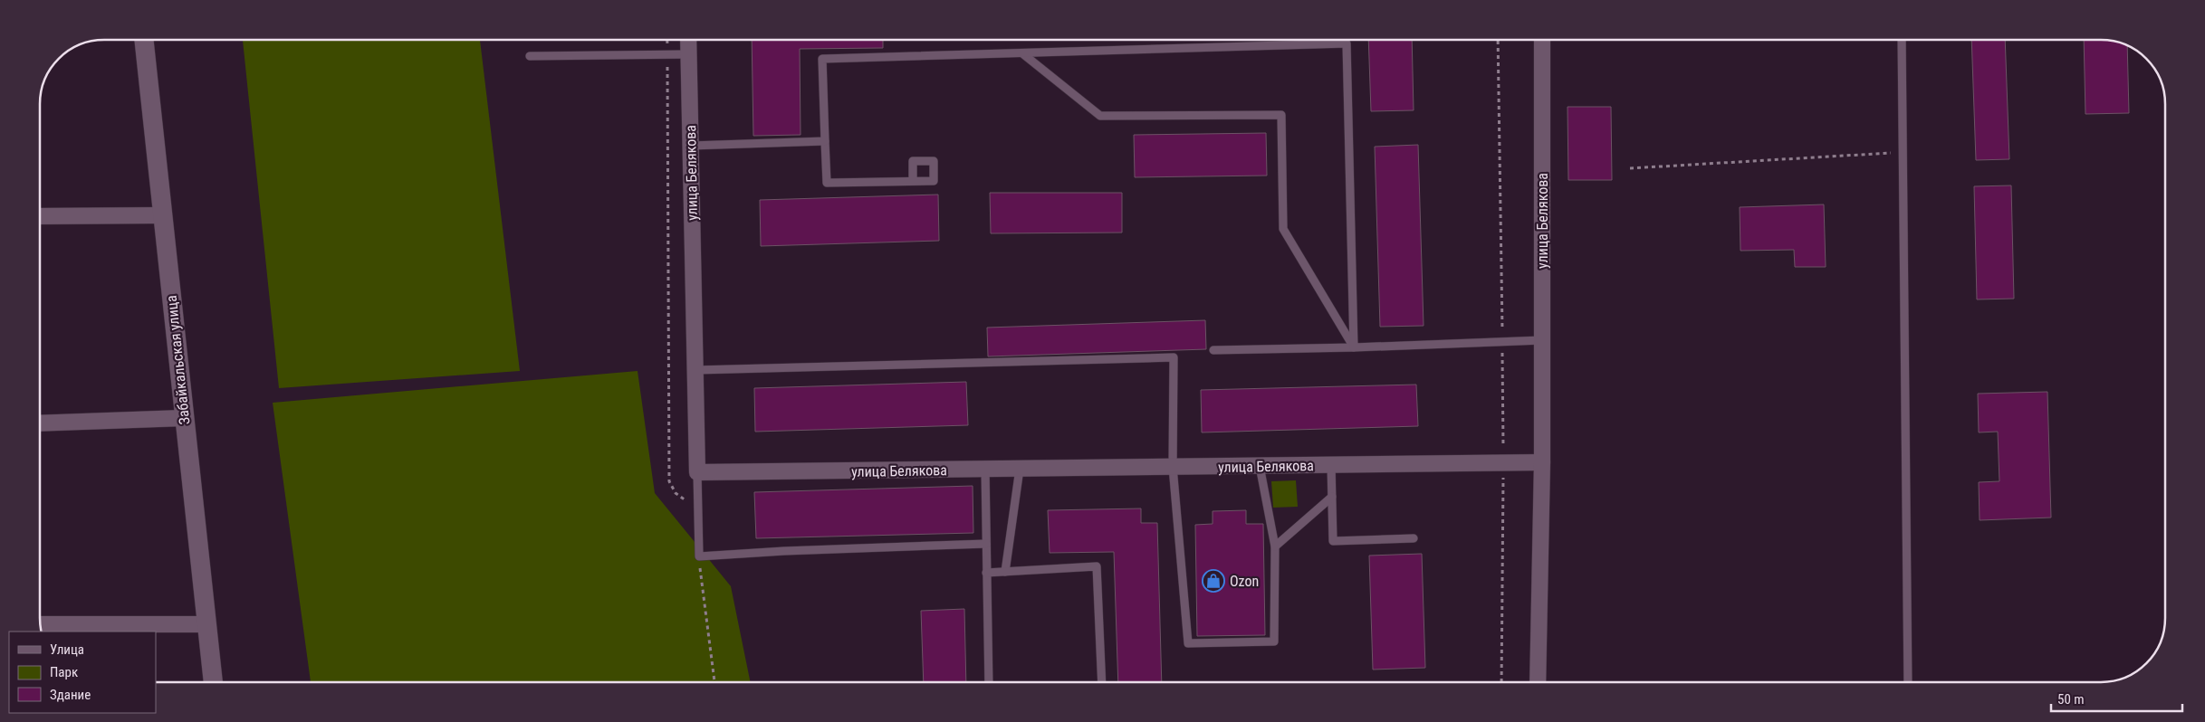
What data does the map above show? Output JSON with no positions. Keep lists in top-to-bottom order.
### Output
{
  "streets": {
    "street": ["улица Белякова", "Забайкальская улица"]
  },
  "places": {
    "shop": ["Ozon"]
  },
  "legend": ["Улица", "Парк", "Здание"],
  "scale_bar": "50 m"
}
